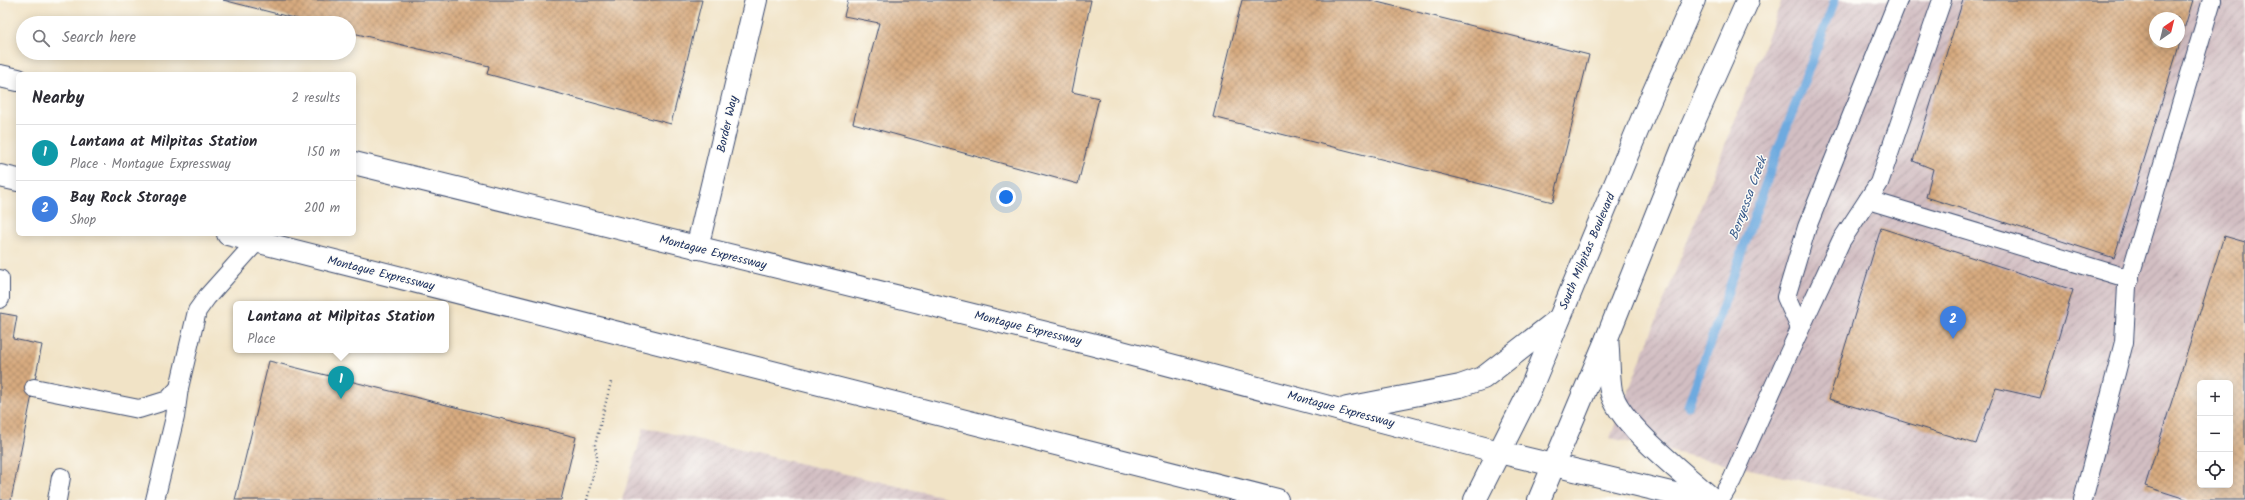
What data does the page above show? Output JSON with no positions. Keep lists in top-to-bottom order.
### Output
{
  "streets": {
    "main road": ["Border Way", "South Milpitas Boulevard", "Montague Expressway"]
  },
  "crossings": [
    ["Border Way", "Montague Expressway"],
    ["South Milpitas Boulevard", "Montague Expressway"]
  ],
  "water": ["Berryessa Creek"],
  "north": "top right",
  "page": {
    "search": "Search here",
    "heading": ["Nearby", "2 results"],
    "list": [
      {
        "mark": "1",
        "name": "Lantana at Milpitas Station",
        "note": "Place · Montague Expressway",
        "value": "150 m"
      },
      {
        "mark": "2",
        "name": "Bay Rock Storage",
        "note": "Shop",
        "value": "200 m"
      }
    ],
    "popup": ["Lantana at Milpitas Station", "Place"],
    "pins": ["2", "1"],
    "map_buttons": ["+", "−"]
  }
}
